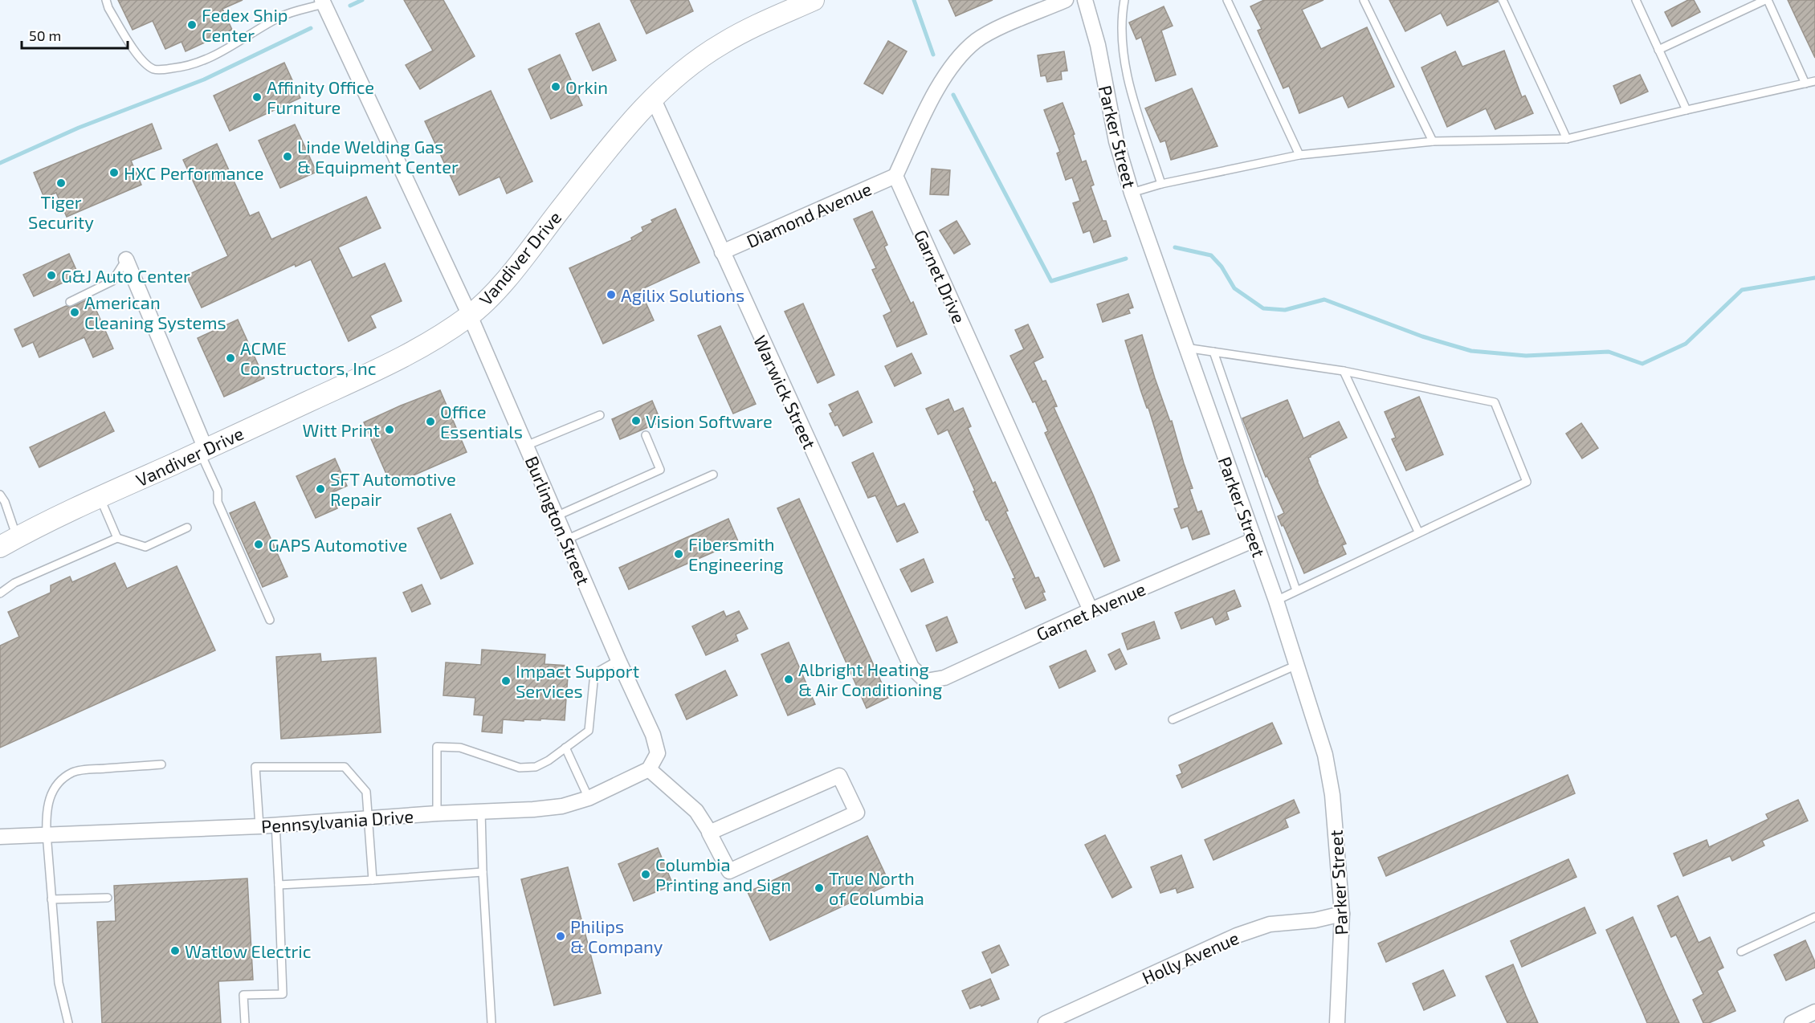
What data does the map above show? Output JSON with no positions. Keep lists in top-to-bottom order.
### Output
{
  "streets": {
    "main road": ["Vandiver Drive"],
    "street": [
      "Parker Street",
      "Diamond Avenue",
      "Garnet Drive",
      "Warwick Street",
      "Burlington Street",
      "Garnet Avenue",
      "Pennsylvania Drive",
      "Holly Avenue"
    ]
  },
  "crossings": [
    ["Parker Street", "Garnet Avenue"],
    ["Parker Street", "Holly Avenue"],
    ["Diamond Avenue", "Garnet Drive"],
    ["Diamond Avenue", "Warwick Street"],
    ["Vandiver Drive", "Warwick Street"],
    ["Vandiver Drive", "Burlington Street"],
    ["Garnet Drive", "Garnet Avenue"],
    ["Warwick Street", "Garnet Avenue"],
    ["Burlington Street", "Pennsylvania Drive"]
  ],
  "places": [
    "Fedex Ship Center",
    "Orkin",
    "Affinity Office Furniture",
    "Linde Welding Gas & Equipment Center",
    "HXC Performance",
    "Tiger Security",
    "G&J Auto Center",
    "Agilix Solutions",
    "American Cleaning Systems",
    "ACME Constructors, Inc",
    "Vision Software",
    "Office Essentials",
    "Witt Print",
    "SFT Automotive Repair",
    "GAPS Automotive",
    "Fibersmith Engineering",
    "Albright Heating & Air Conditioning",
    "Impact Support Services",
    "Columbia Printing and Sign",
    "True North of Columbia",
    "Philips & Company",
    "Watlow Electric"
  ],
  "scale_bar": "50 m"
}
